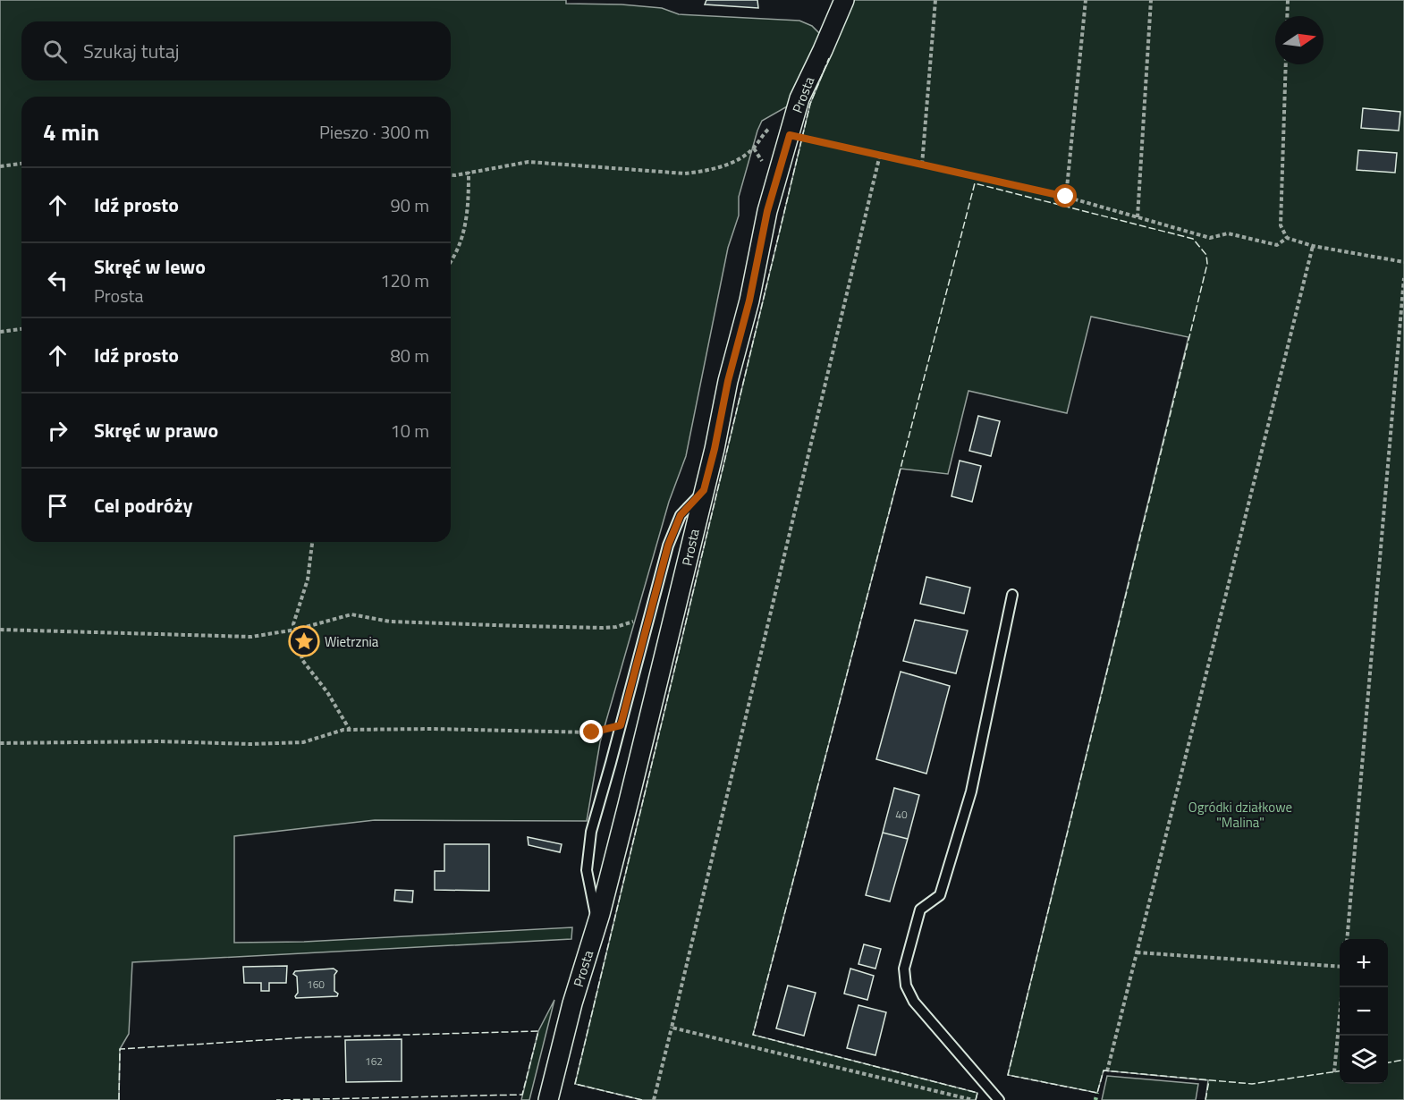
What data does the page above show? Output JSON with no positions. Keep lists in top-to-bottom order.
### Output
{
  "streets": {
    "street": ["Prosta"]
  },
  "parks": ["Ogródki działkowe \"Malina\""],
  "places": {
    "place": ["Wietrznia"]
  },
  "house_numbers": ["40", "160", "162"],
  "north": "right",
  "page": {
    "search": "Szukaj tutaj",
    "heading": ["4 min", "Pieszo · 300 m"],
    "list": [
      ["Idź prosto", "90 m"],
      ["Skręć w lewo", "Prosta", "120 m"],
      ["Idź prosto", "80 m"],
      ["Skręć w prawo", "10 m"],
      "Cel podróży"
    ],
    "map_buttons": ["+", "−"]
  }
}
